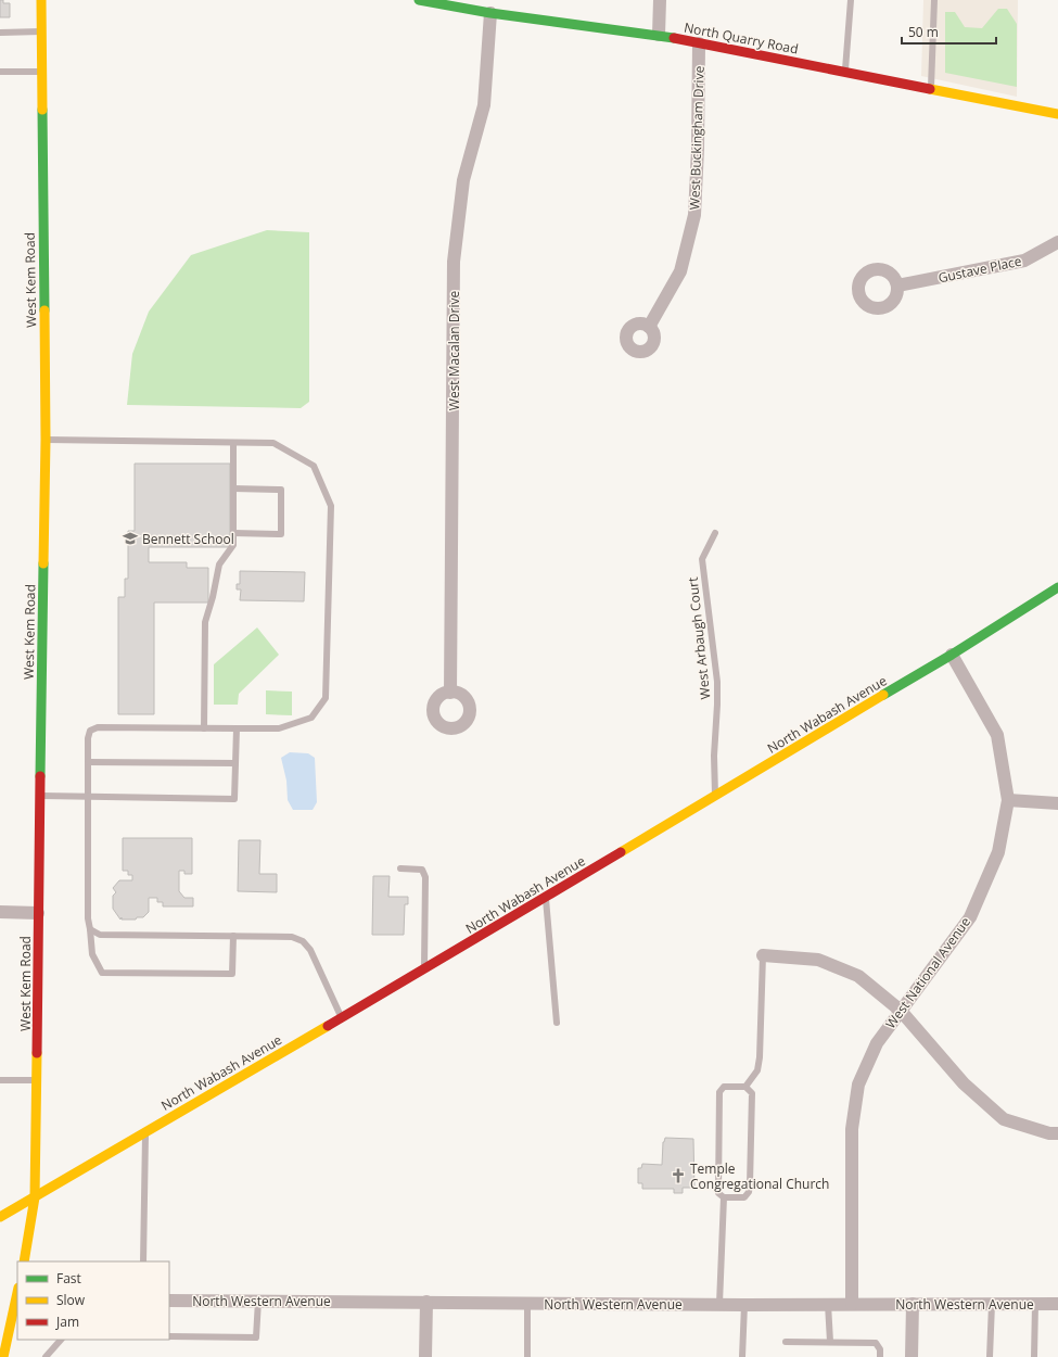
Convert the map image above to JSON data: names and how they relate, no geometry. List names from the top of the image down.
{
  "streets": {
    "street": [
      "North Quarry Road",
      "West Buckingham Drive",
      "Gustave Place",
      "West Kem Road",
      "West Macalan Drive",
      "North Wabash Avenue",
      "West National Avenue",
      "North Western Avenue"
    ],
    "lane": ["West Arbaugh Court"]
  },
  "crossings": [
    ["North Quarry Road", "West Buckingham Drive"],
    ["North Quarry Road", "West Macalan Drive"],
    ["West Kem Road", "North Wabash Avenue"],
    ["West Arbaugh Court", "North Wabash Avenue"],
    ["North Wabash Avenue", "West National Avenue"],
    ["West National Avenue", "North Western Avenue"]
  ],
  "places": {
    "school or university": ["Bennett School"],
    "church": ["Temple Congregational Church"]
  },
  "legend": ["Fast", "Slow", "Jam"],
  "scale_bar": "50 m"
}
